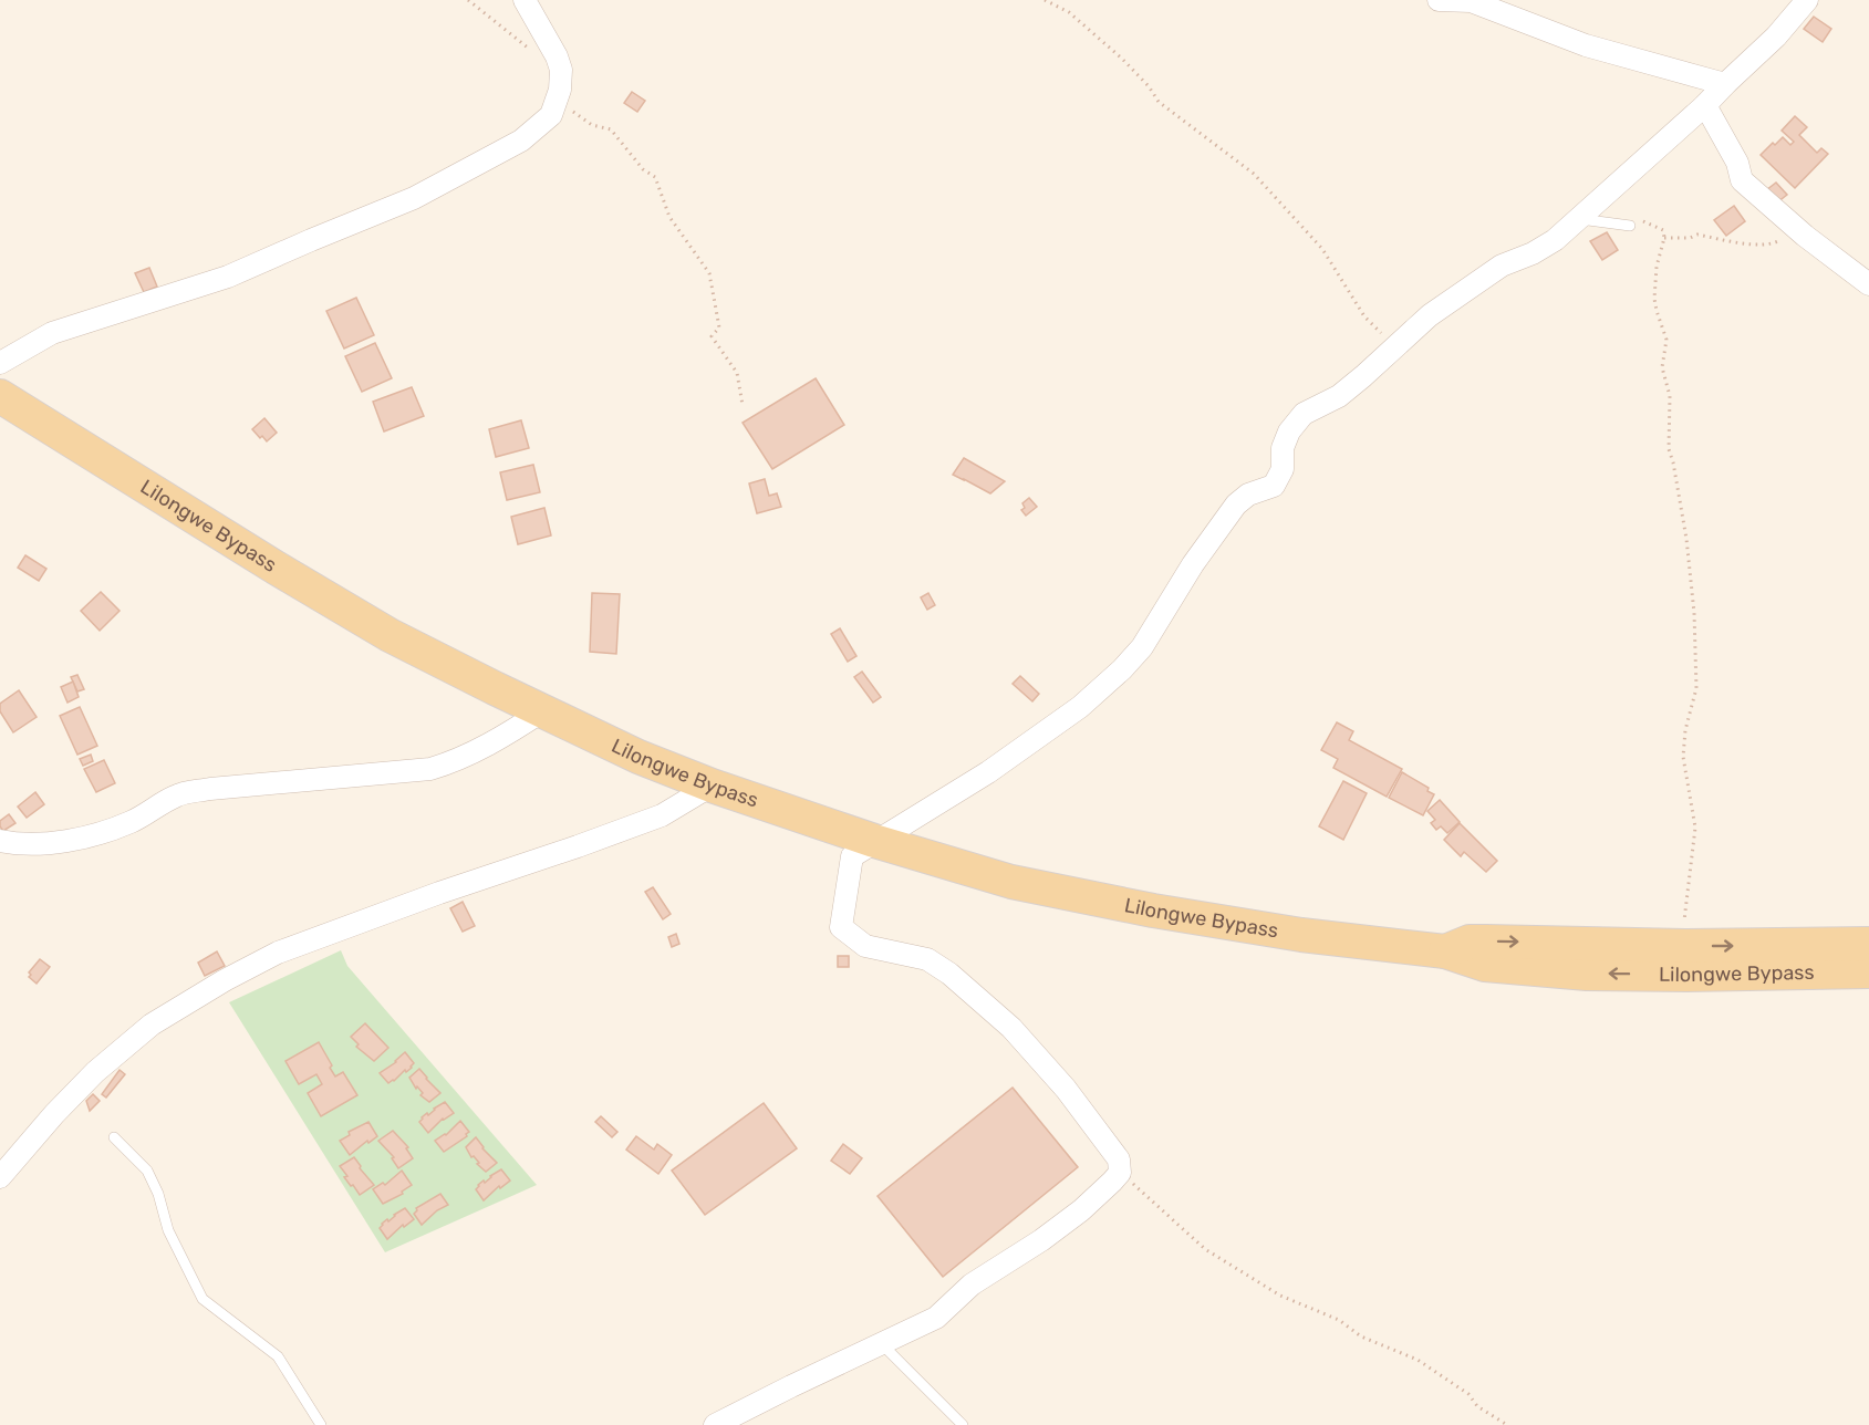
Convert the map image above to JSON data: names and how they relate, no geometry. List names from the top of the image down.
{
  "streets": {
    "main road": ["Lilongwe Bypass"]
  }
}
